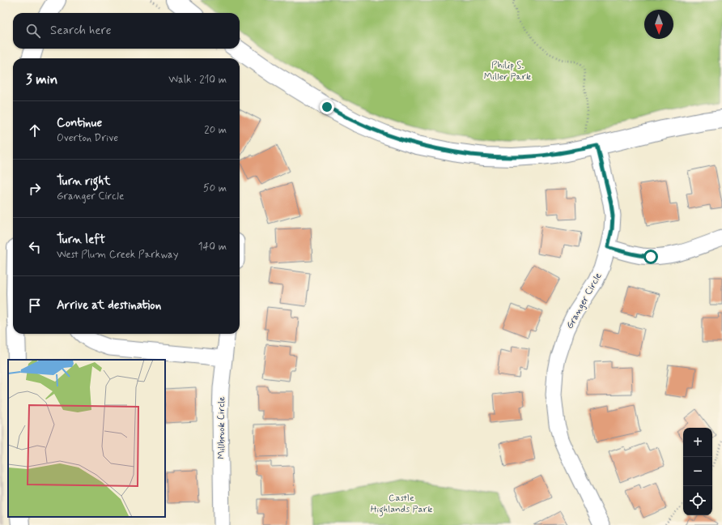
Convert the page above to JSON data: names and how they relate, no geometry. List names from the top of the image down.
{
  "streets": {
    "street": ["Granger Circle", "Millbrook Circle"]
  },
  "parks": ["Philip S. Miller Park", "Castle Highlands Park"],
  "north": "bottom",
  "page": {
    "search": "Search here",
    "heading": ["3 min", "Walk · 210 m"],
    "list": [
      ["Continue", "Overton Drive", "20 m"],
      ["Turn right", "Granger Circle", "50 m"],
      ["Turn left", "West Plum Creek Parkway", "140 m"],
      "Arrive at destination"
    ],
    "map_buttons": ["+", "−"]
  }
}
